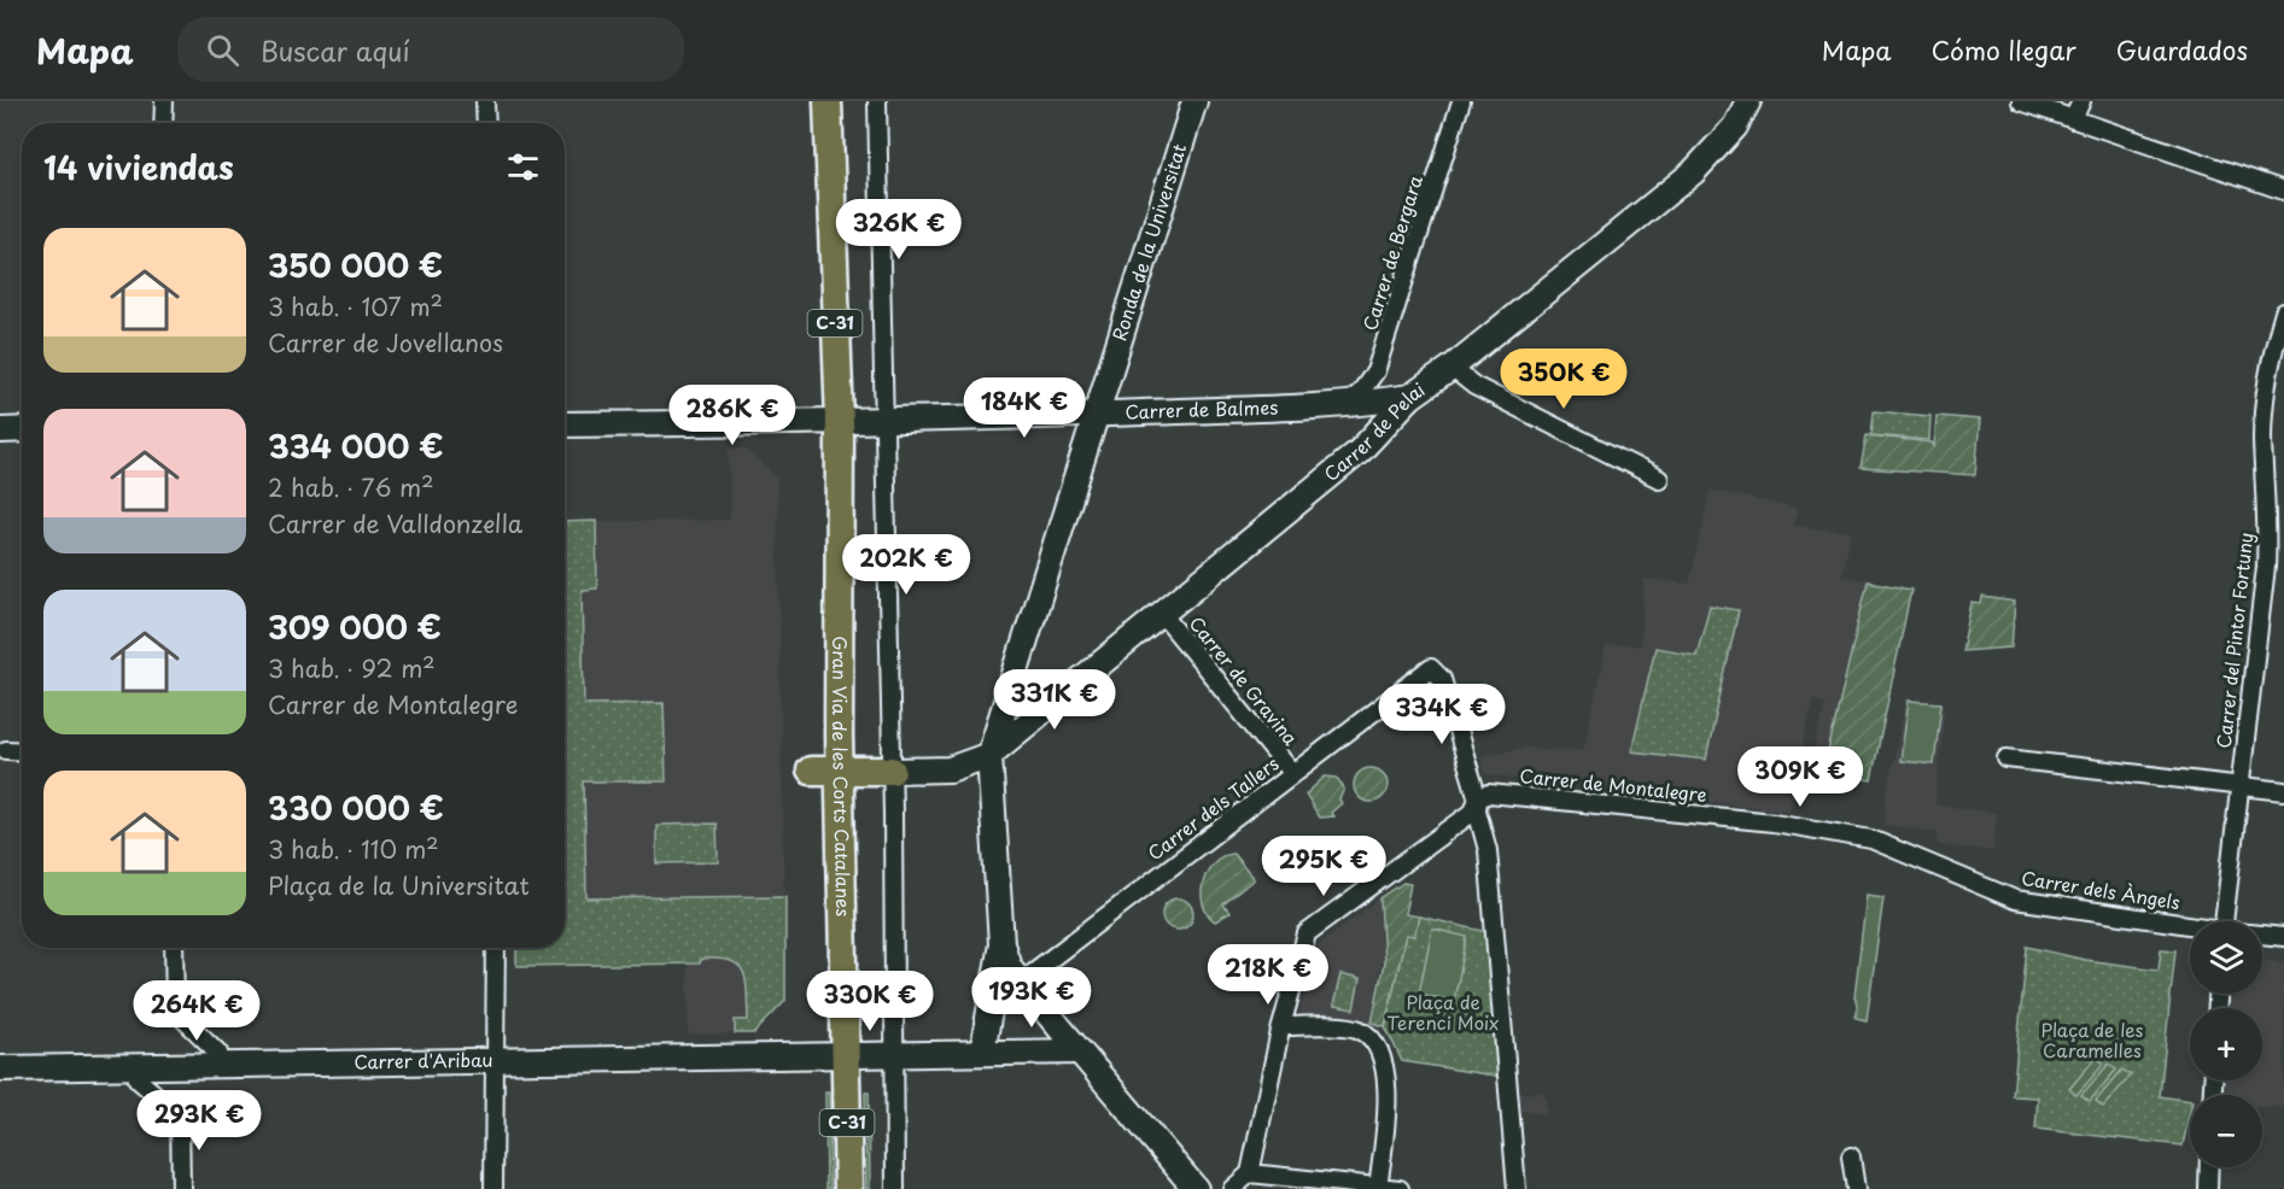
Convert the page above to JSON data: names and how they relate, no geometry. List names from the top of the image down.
{
  "streets": {
    "main road": [
      "Ronda de la Universitat",
      "C-31",
      "Carrer de Balmes",
      "Carrer de Pelai",
      "Gran Via de les Corts Catalanes",
      "Carrer d'Aribau"
    ],
    "street": [
      "Carrer de Bergara",
      "Carrer del Pintor Fortuny",
      "Carrer de Gravina",
      "Carrer de Montalegre",
      "Carrer dels Tallers",
      "Carrer dels Àngels"
    ]
  },
  "crossings": [
    ["Ronda de la Universitat", "Carrer de Balmes"],
    ["Ronda de la Universitat", "Carrer de Pelai"],
    ["Carrer de Bergara", "Carrer de Balmes"],
    ["Carrer de Balmes", "Carrer de Pelai"],
    ["Carrer de Balmes", "Gran Via de les Corts Catalanes"],
    ["Carrer de Pelai", "Carrer de Gravina"],
    ["Carrer de Gravina", "Carrer dels Tallers"],
    ["Gran Via de les Corts Catalanes", "Carrer d'Aribau"],
    ["Carrer de Montalegre", "Carrer dels Tallers"],
    ["Carrer de Montalegre", "Carrer dels Àngels"]
  ],
  "parks": ["Plaça de Terenci Moix", "Plaça de les Caramelles"],
  "page": {
    "header": "Mapa",
    "search": "Buscar aquí",
    "nav": ["Mapa", "Cómo llegar", "Guardados"],
    "heading": "14 viviendas",
    "price": [
      "326K €",
      "350K €",
      "184K €",
      "286K €",
      "202K €",
      "331K €",
      "334K €",
      "309K €",
      "295K €",
      "218K €",
      "193K €",
      "330K €",
      "264K €",
      "293K €"
    ],
    "list": [
      {
        "name": "350 000 €",
        "note": "3 hab. · 107 m² · Carrer de Jovellanos"
      },
      {
        "name": "334 000 €",
        "note": "2 hab. · 76 m² · Carrer de Valldonzella"
      },
      {
        "name": "309 000 €",
        "note": "3 hab. · 92 m² · Carrer de Montalegre"
      },
      {
        "name": "330 000 €",
        "note": "3 hab. · 110 m² · Plaça de la Universitat"
      }
    ],
    "map_buttons": ["+", "−"]
  }
}
